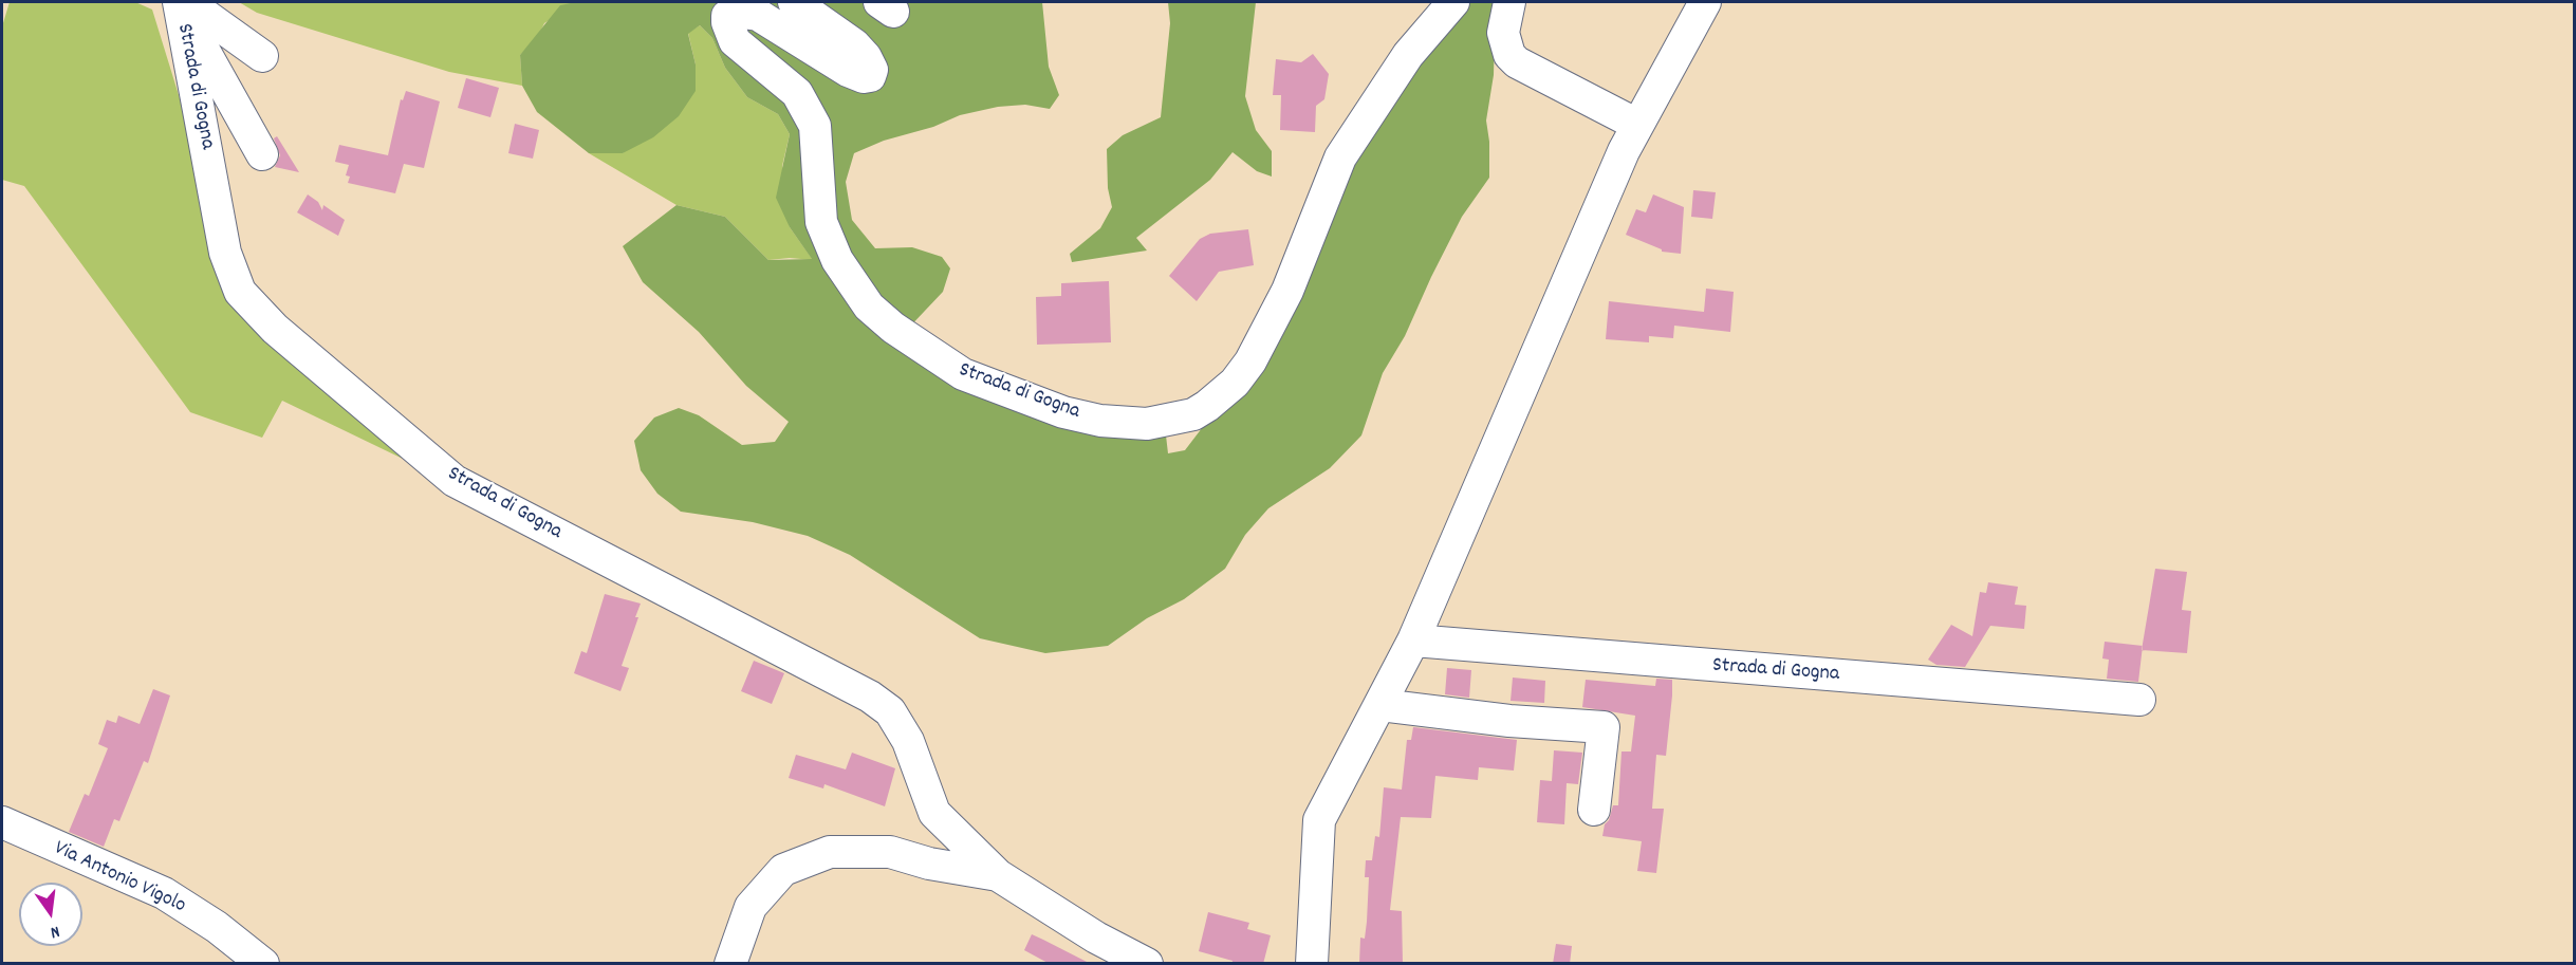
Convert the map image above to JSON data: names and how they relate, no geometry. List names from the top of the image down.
{
  "streets": {
    "street": ["Strada di Gogna", "Via Antonio Vigolo"]
  },
  "north": "bottom"
}
